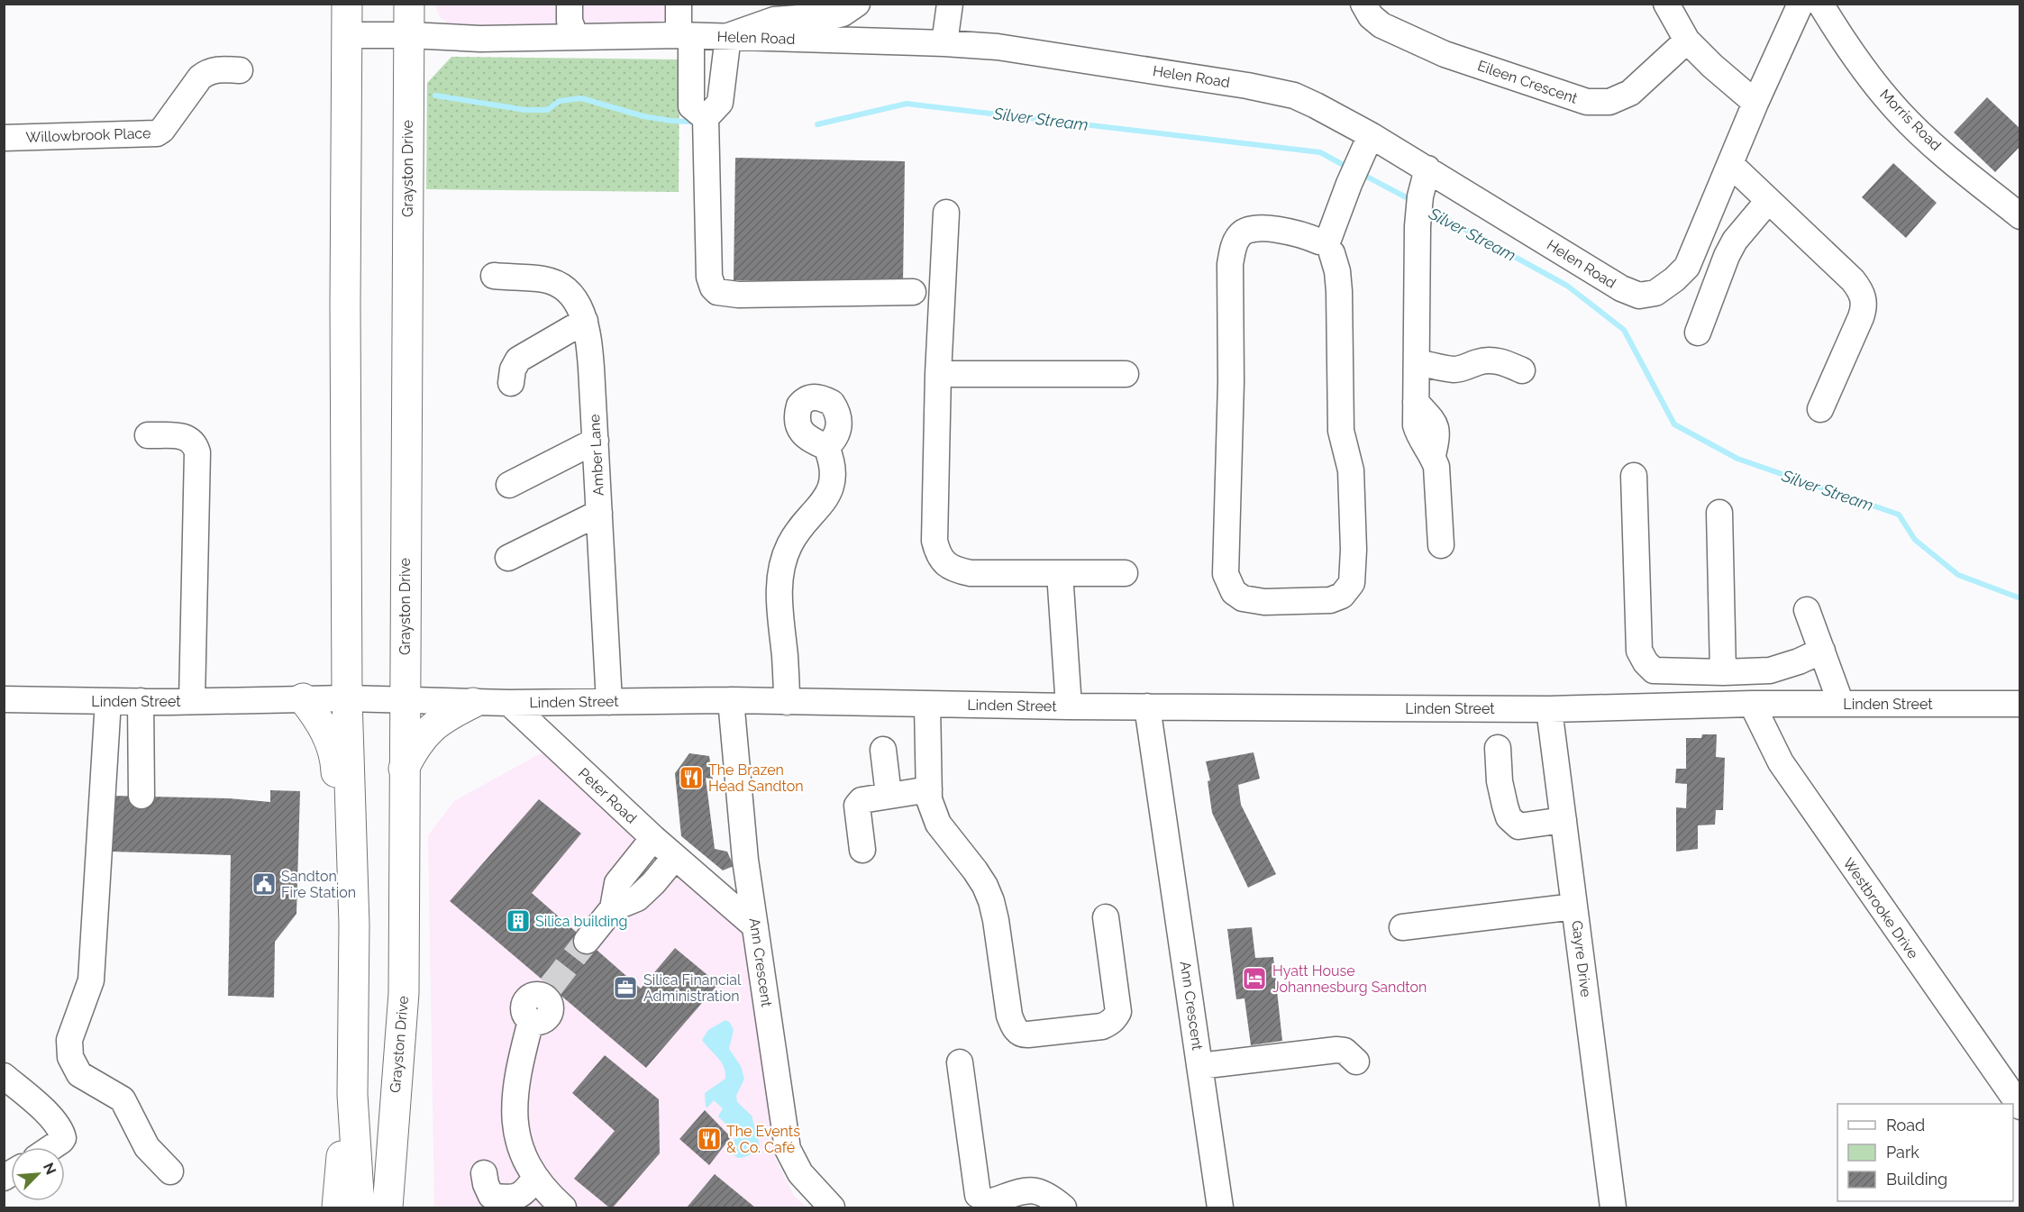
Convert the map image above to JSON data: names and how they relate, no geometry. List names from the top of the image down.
{
  "streets": {
    "main road": ["Grayston Drive"],
    "street": [
      "Helen Road",
      "Eileen Crescent",
      "Morris Road",
      "Willowbrook Place",
      "Amber Lane",
      "Linden Street",
      "Peter Road",
      "Westbrooke Drive",
      "Gayre Drive",
      "Ann Crescent"
    ]
  },
  "crossings": [
    ["Helen Road", "Grayston Drive"],
    ["Grayston Drive", "Linden Street"],
    ["Amber Lane", "Linden Street"],
    ["Linden Street", "Peter Road"],
    ["Linden Street", "Westbrooke Drive"],
    ["Linden Street", "Gayre Drive"],
    ["Linden Street", "Ann Crescent"],
    ["Peter Road", "Ann Crescent"]
  ],
  "water": ["Silver Stream"],
  "places": {
    "restaurant": ["The Brazen Head Sandton", "The Events & Co. Café"],
    "public building": ["Sandton Fire Station"],
    "building": ["Silica building"],
    "hotel": ["Hyatt House Johannesburg Sandton"],
    "office": ["Silica Financial Administration"]
  },
  "legend": ["Road", "Park", "Building"],
  "north": "top right"
}
